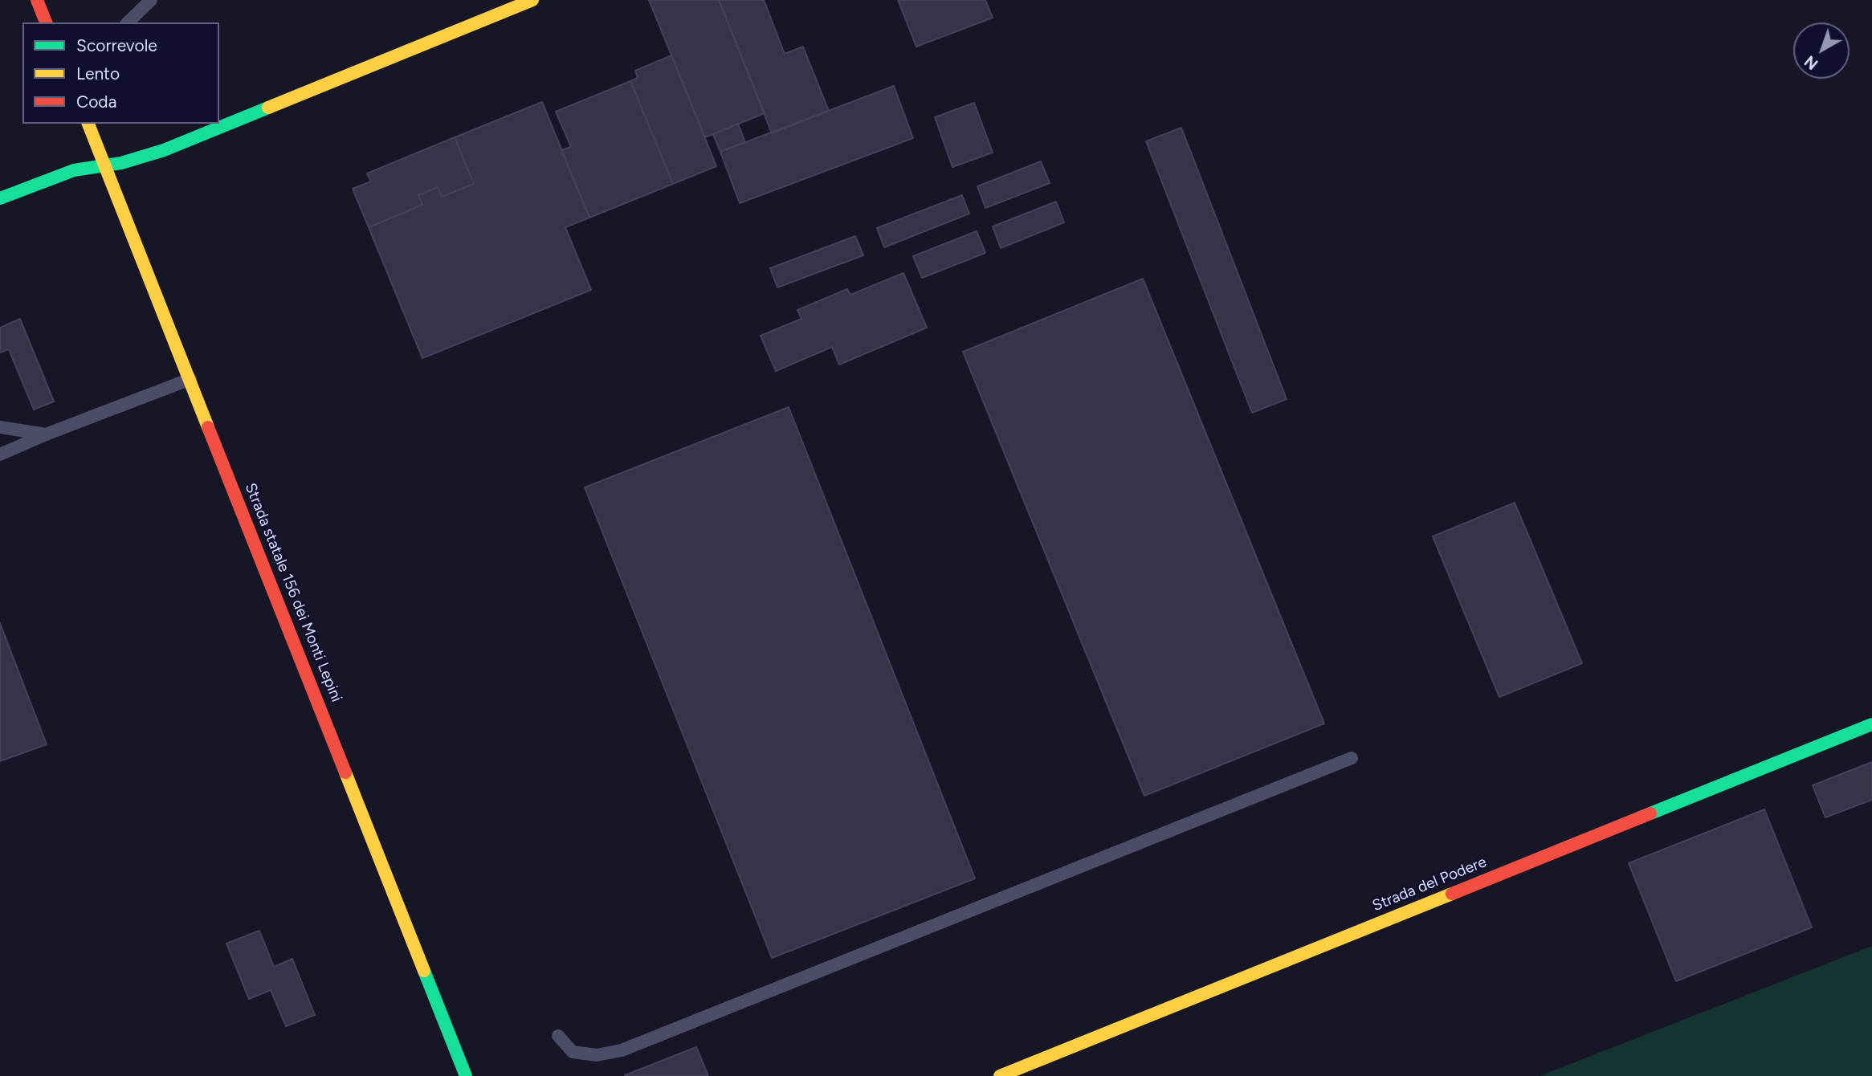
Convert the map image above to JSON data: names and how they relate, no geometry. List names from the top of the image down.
{
  "streets": {
    "street": ["Strada statale 156 dei Monti Lepini", "Strada del Podere"]
  },
  "legend": ["Scorrevole", "Lento", "Coda"],
  "north": "bottom left"
}
